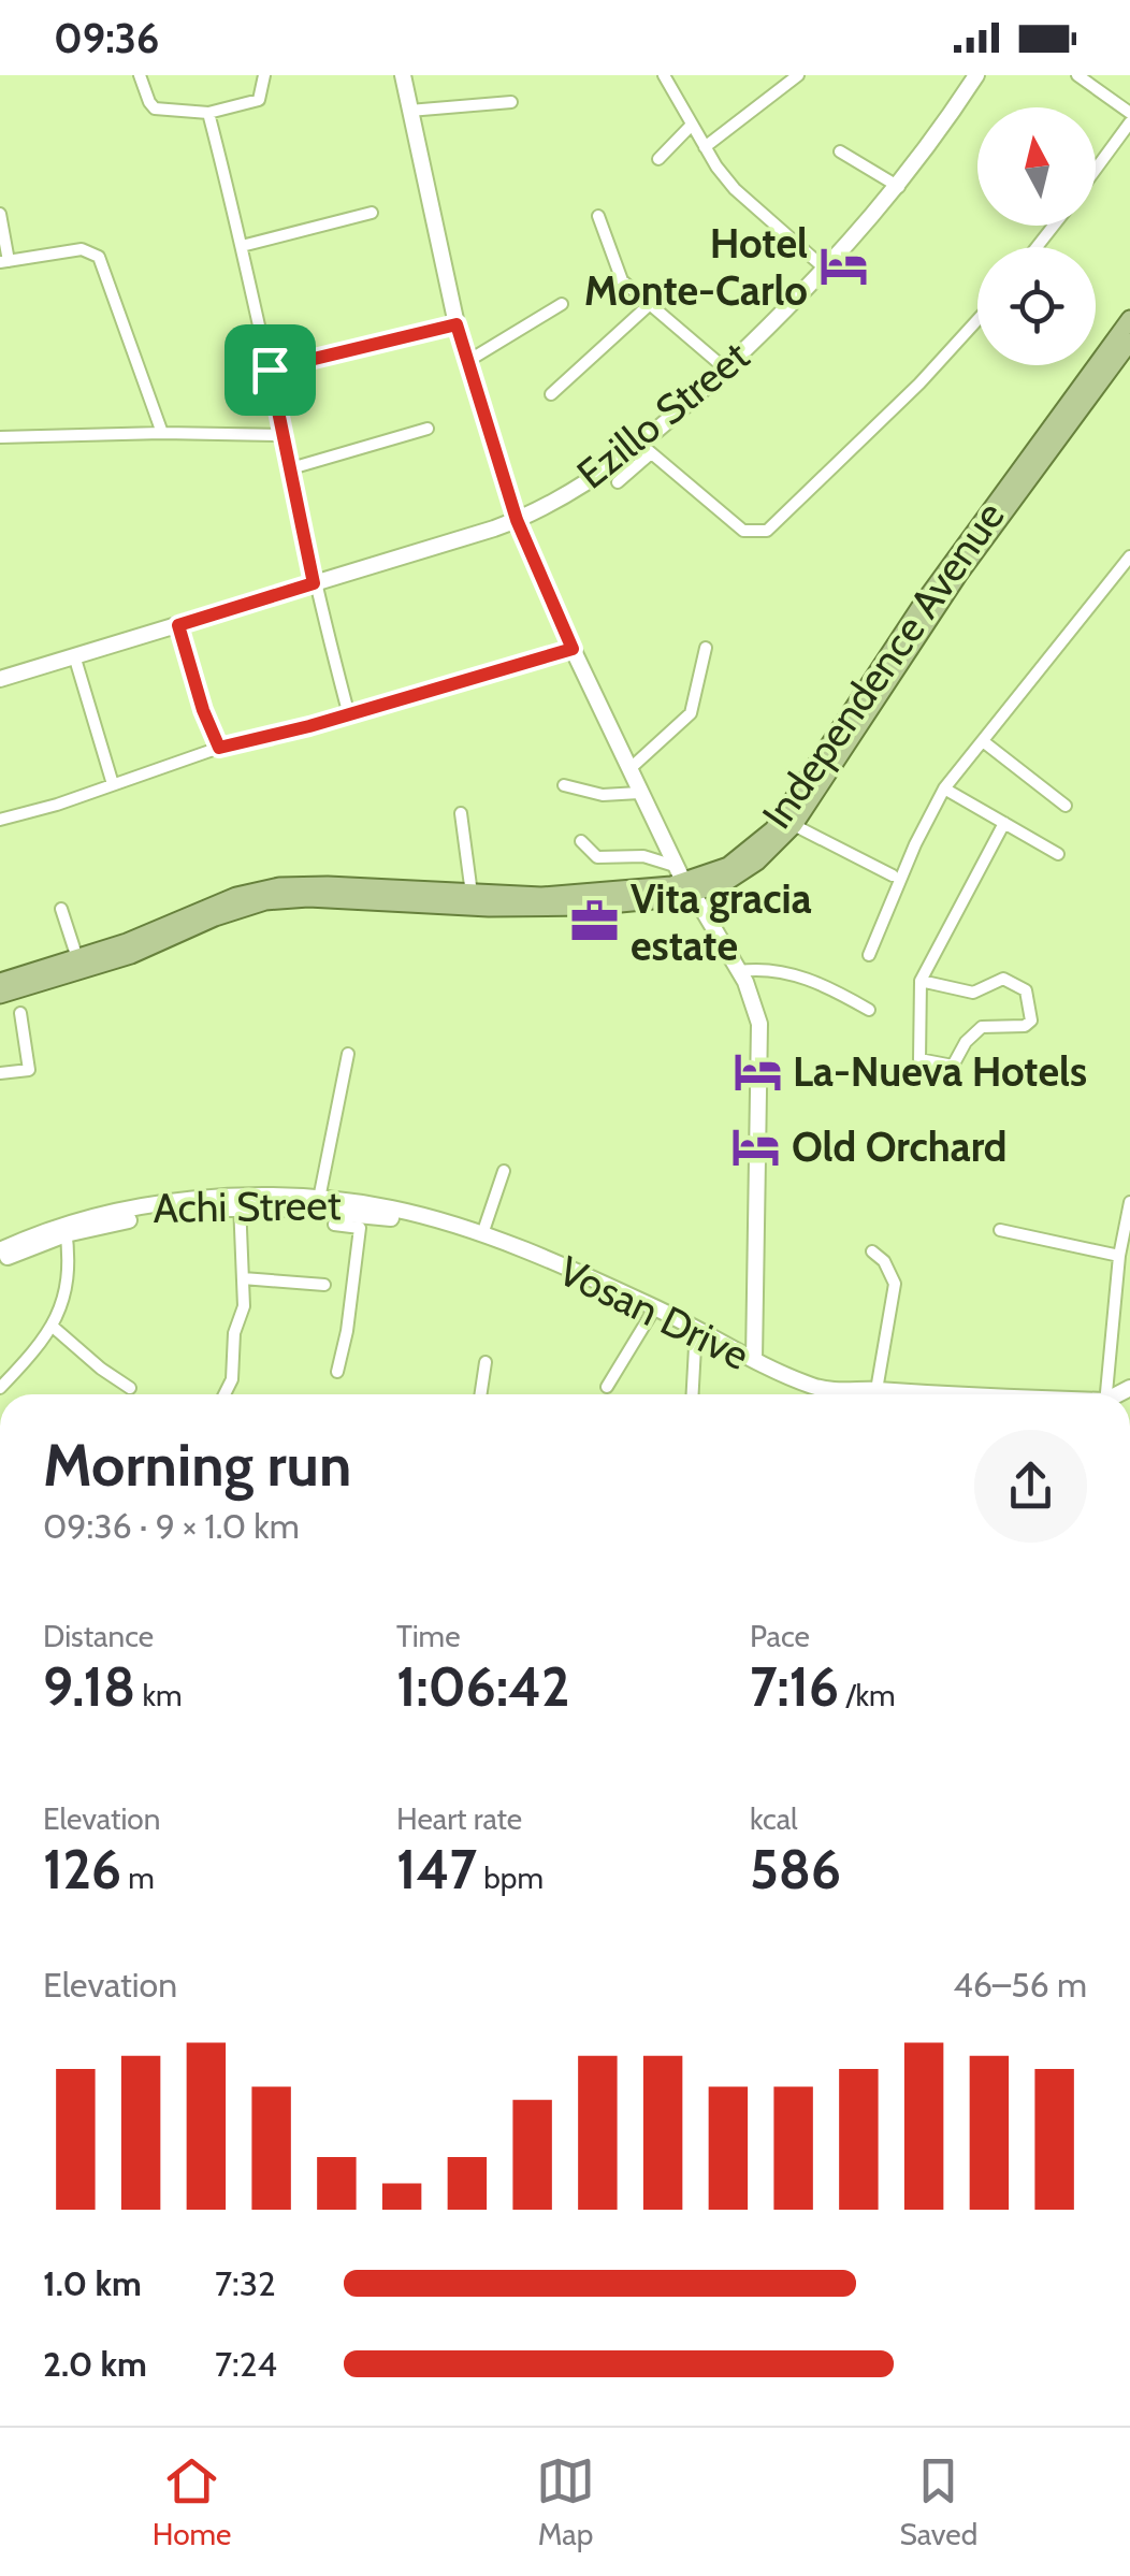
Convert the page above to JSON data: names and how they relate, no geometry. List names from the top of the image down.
{
  "streets": {
    "main road": ["Independence Avenue"],
    "street": ["Ezillo Street", "Achi Street", "Vosan Drive"]
  },
  "crossings": [
    ["Achi Street", "Vosan Drive"]
  ],
  "places": {
    "hotel": ["Hotel Monte-Carlo", "La-Nueva Hotels", "Old Orchard"],
    "office": ["Vita gracia estate"]
  },
  "north": "top",
  "page": {
    "status": "09:36",
    "heading": ["Morning run", "09:36 · 9 × 1.0 km"],
    "stats": [
      ["Distance", "9.18 km"],
      ["Time", "1:06:42"],
      ["Pace", "7:16 /km"],
      ["Elevation", "126 m"],
      ["Heart rate", "147 bpm"],
      ["kcal", "586"]
    ],
    "chart": ["Elevation", "46–56 m"],
    "list": [
      {
        "name": "1.0 km",
        "note": "7:32"
      },
      {
        "name": "2.0 km",
        "note": "7:24"
      }
    ],
    "tabs": ["Home", "Map", "Saved"]
  }
}
